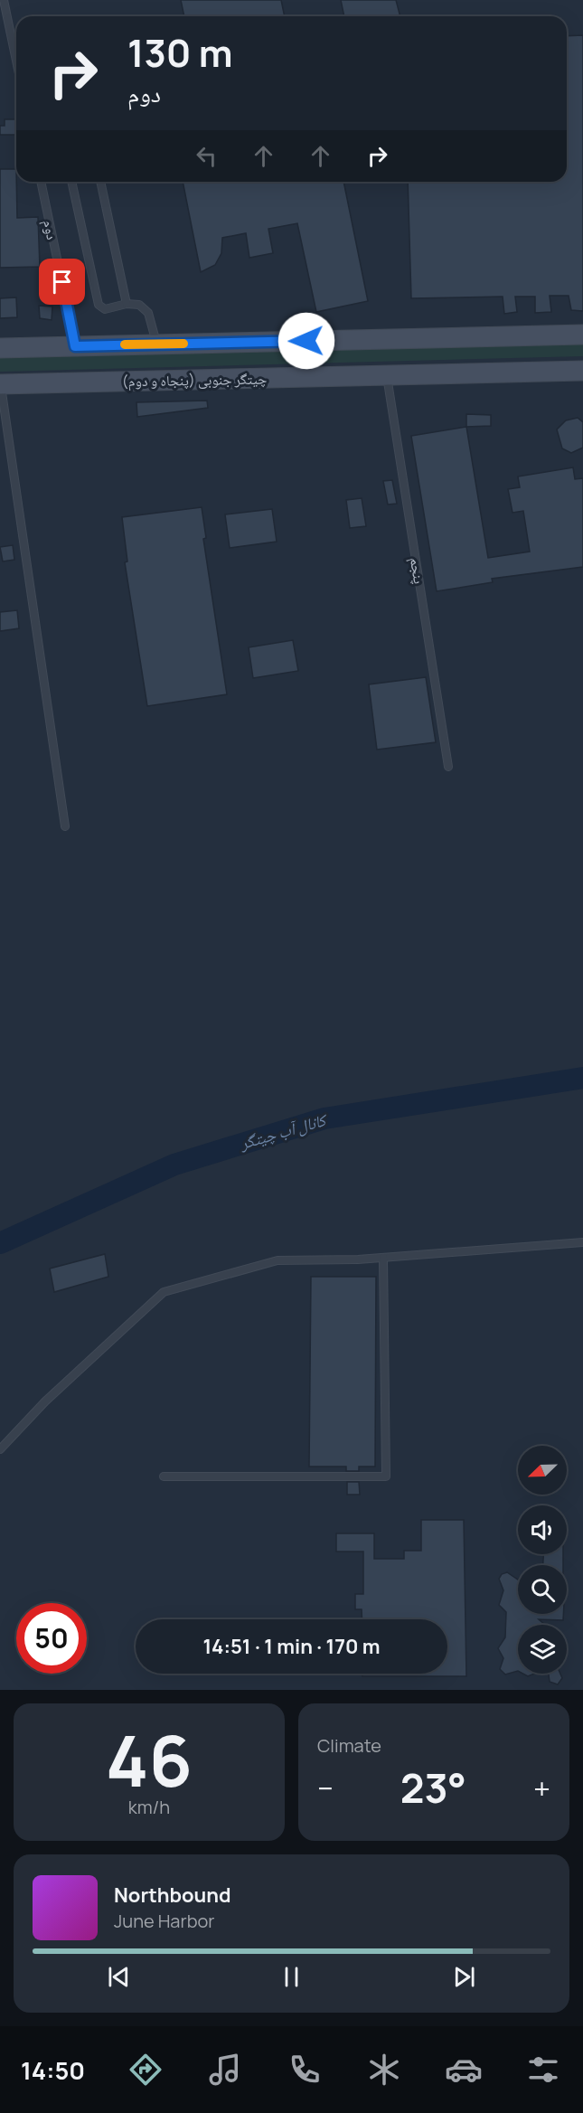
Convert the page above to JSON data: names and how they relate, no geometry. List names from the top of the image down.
{
  "streets": {
    "main road": ["چیتگر جنوبی (پنجاه و دوم)"],
    "lane": ["دوم", "پنجم"]
  },
  "crossings": [
    ["چیتگر جنوبی (پنجاه و دوم)", "پنجم"]
  ],
  "water": ["کانال آب چیتگر"],
  "north": "bottom left",
  "page": {
    "turn": ["130 m", "دوم"],
    "limit": "50",
    "trip": "14:51 · 1 min · 170 m",
    "tile": [
      ["46", "km/h"],
      "Climate"
    ],
    "heat": ["−", "23°", "+"],
    "song": ["Northbound", "June Harbor"],
    "tabs": "14:50"
  }
}
